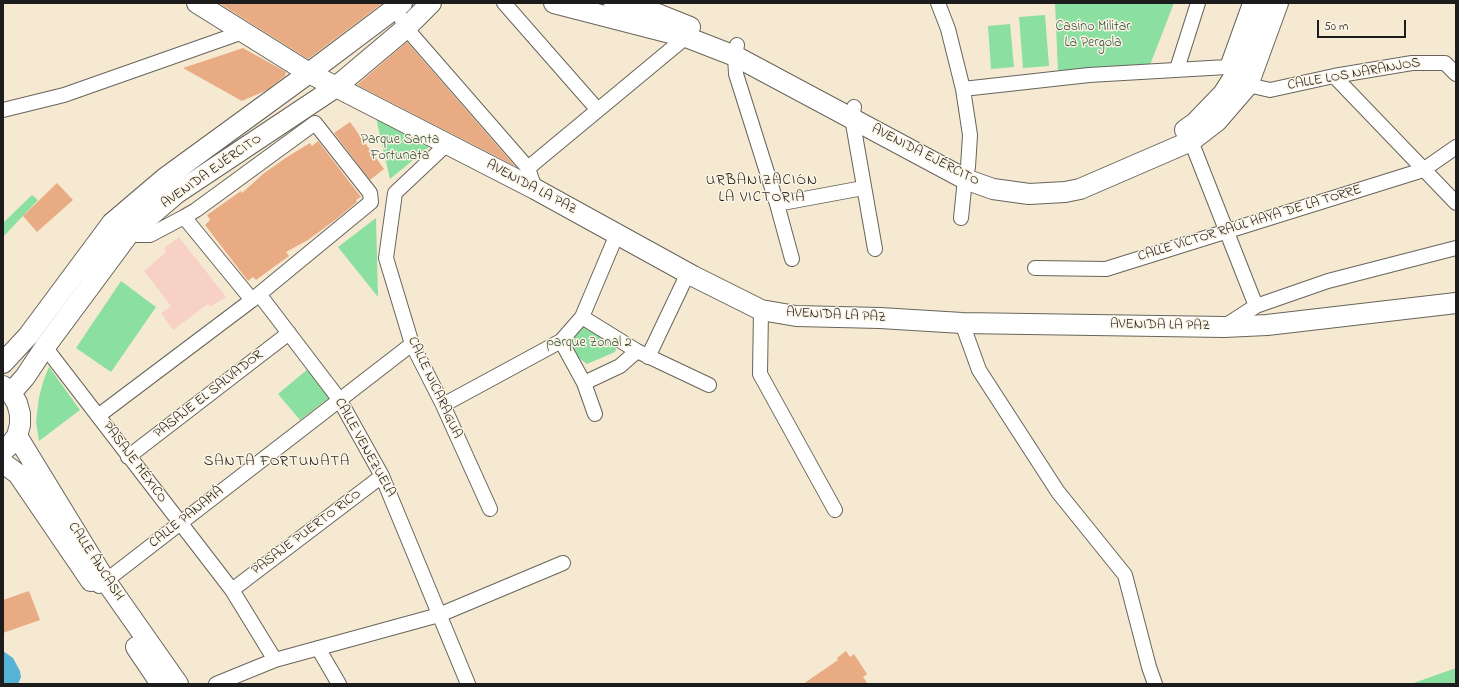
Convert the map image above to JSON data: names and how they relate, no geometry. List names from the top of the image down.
{
  "streets": {
    "main road": ["AVENIDA EJÉRCITO", "AVENIDA LA PAZ", "CALLE ÁNCASH"],
    "street": [
      "CALLE LOS NARANJOS",
      "CALLE VÍCTOR RAÚL HAYA DE LA TORRE",
      "CALLE NICARAGUA",
      "PASAJE EL SALVADOR",
      "CALLE VENEZUELA",
      "PASAJE MÉXICO",
      "CALLE PANAMÁ",
      "PASAJE PUERTO RICO"
    ]
  },
  "crossings": [
    ["CALLE LOS NARANJOS", "AVENIDA EJÉRCITO"],
    ["AVENIDA EJÉRCITO", "AVENIDA LA PAZ"],
    ["AVENIDA EJÉRCITO", "PASAJE MÉXICO"],
    ["AVENIDA LA PAZ", "CALLE NICARAGUA"],
    ["CALLE NICARAGUA", "CALLE PANAMÁ"],
    ["PASAJE EL SALVADOR", "CALLE VENEZUELA"],
    ["PASAJE EL SALVADOR", "PASAJE MÉXICO"],
    ["CALLE VENEZUELA", "CALLE PANAMÁ"],
    ["CALLE VENEZUELA", "PASAJE PUERTO RICO"],
    ["PASAJE MÉXICO", "CALLE PANAMÁ"],
    ["PASAJE MÉXICO", "PASAJE PUERTO RICO"],
    ["CALLE PANAMÁ", "CALLE ÁNCASH"]
  ],
  "districts": ["URBANIZACIÓN LA VICTORIA", "SANTA FORTUNATA"],
  "parks": ["Casino Militar La Pergola", "Parque Santa Fortunata", "parque Zonal 2"],
  "scale_bar": "50 m"
}
